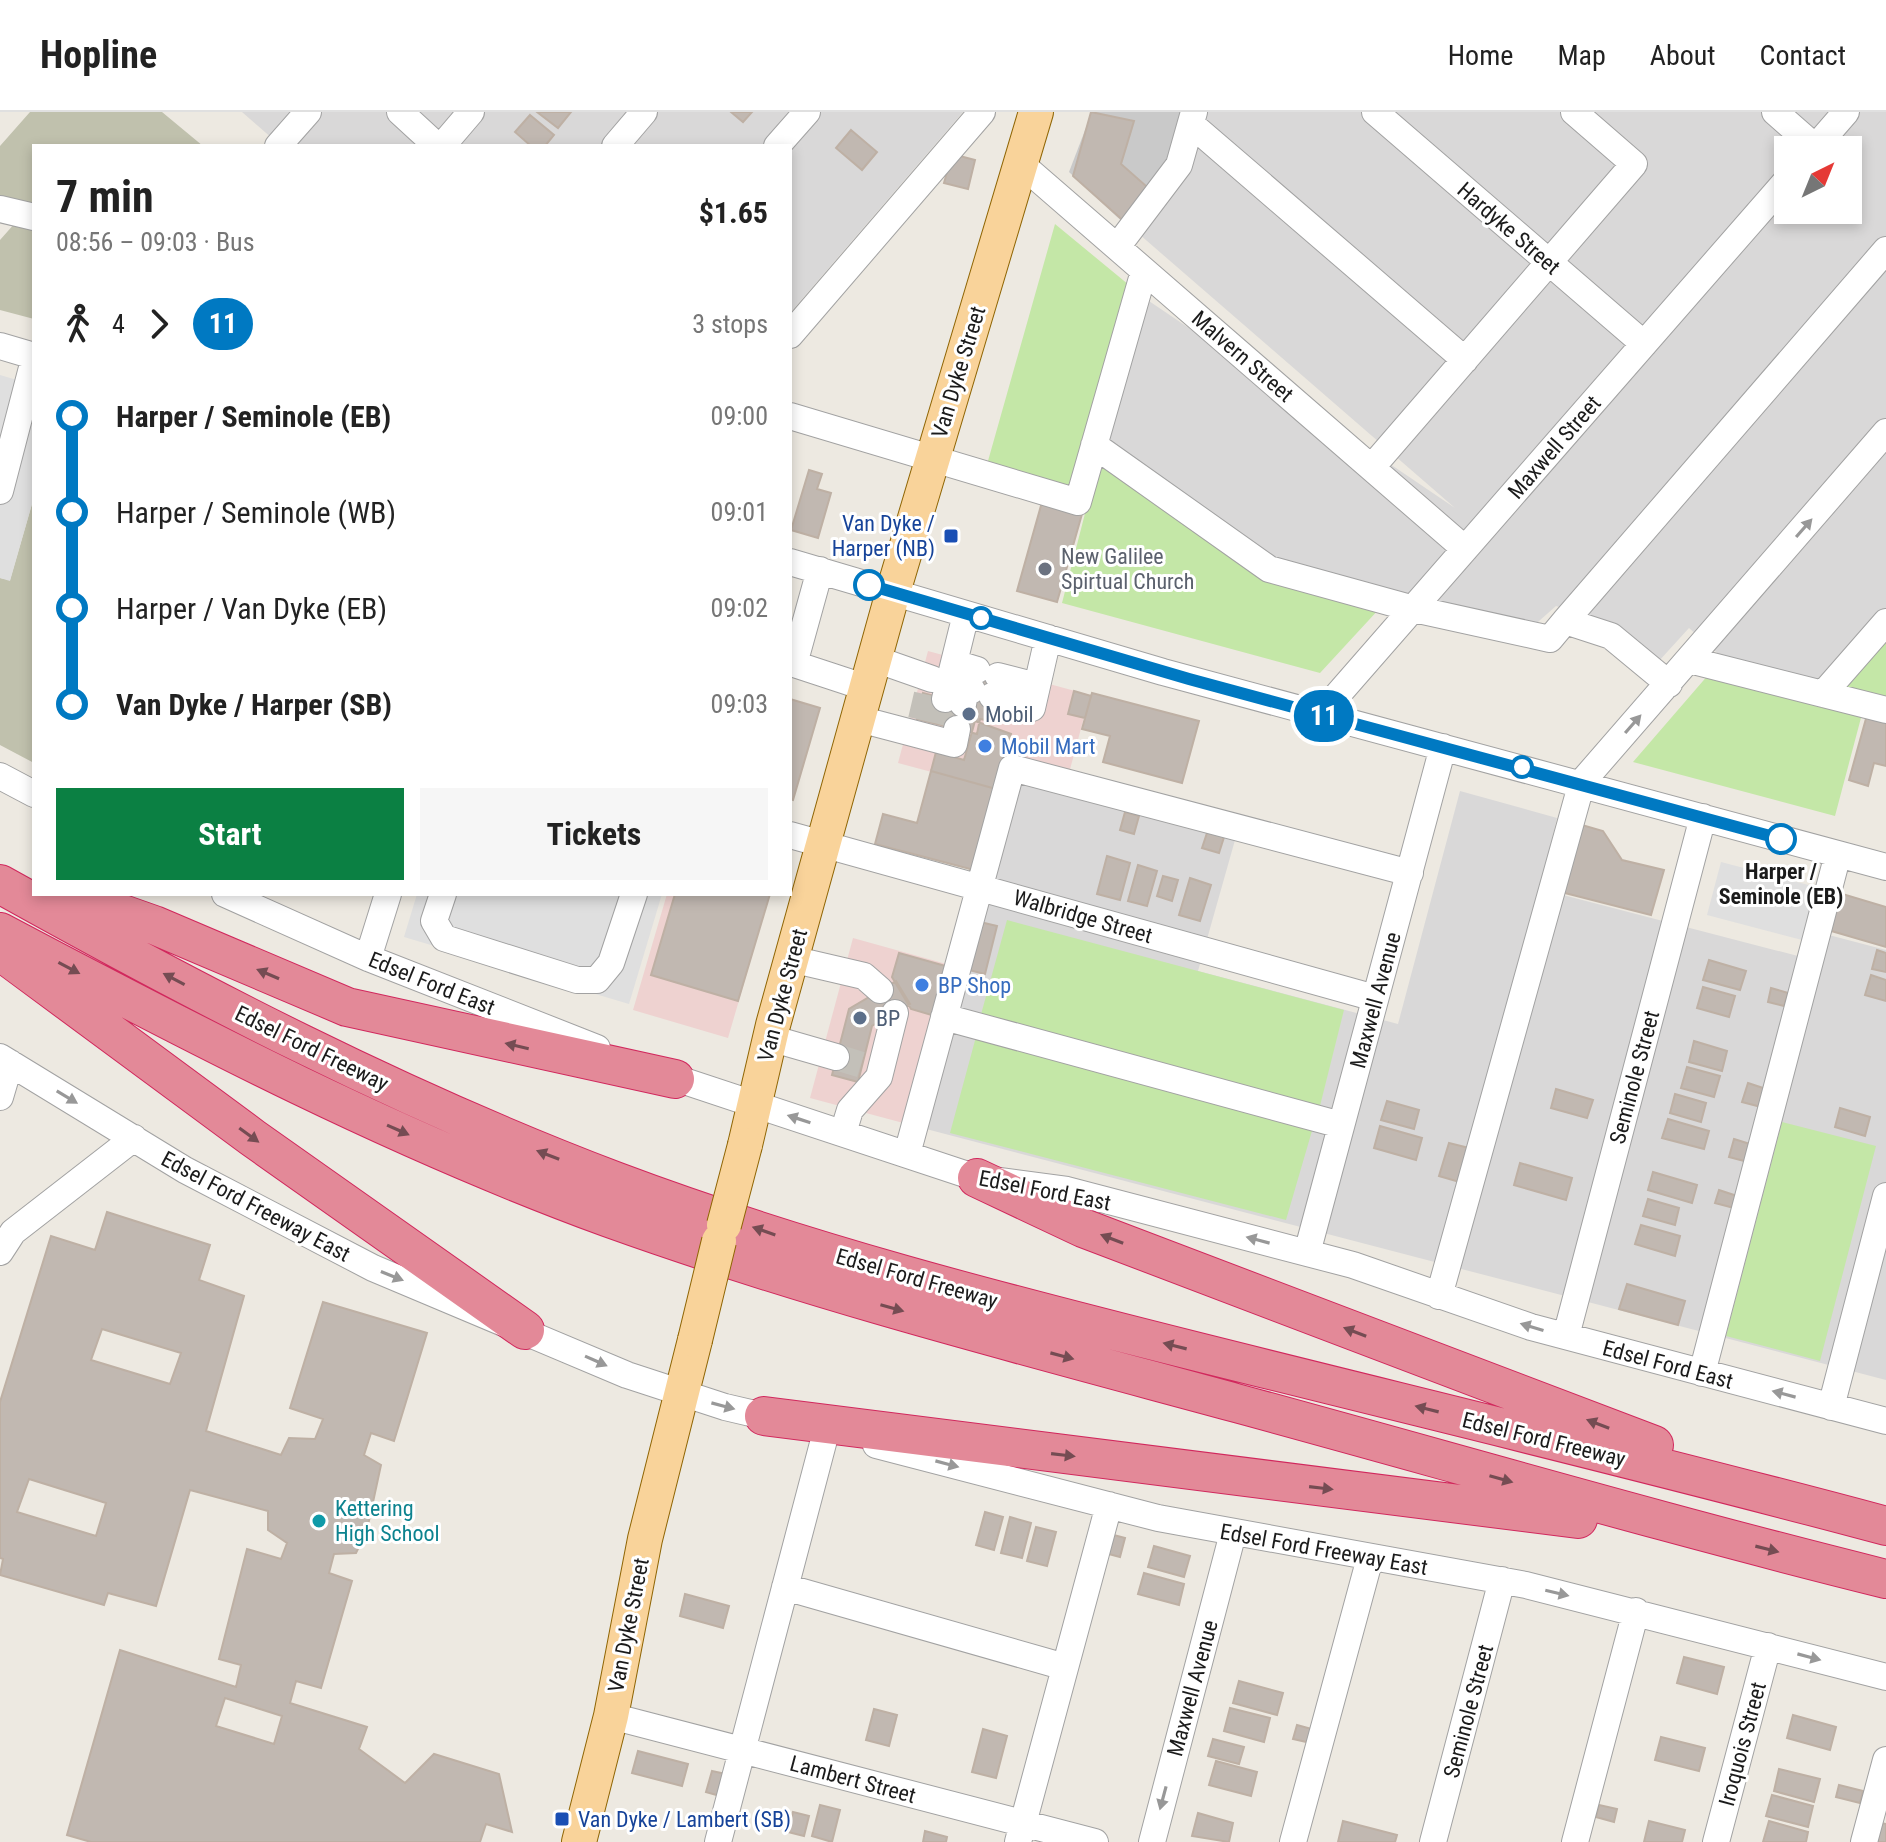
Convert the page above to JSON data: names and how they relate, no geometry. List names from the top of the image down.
{
  "streets": {
    "highway": ["Edsel Ford Freeway"],
    "main road": ["Van Dyke Street"],
    "street": [
      "Hardyke Street",
      "Malvern Street",
      "Maxwell Street",
      "Walbridge Street",
      "Edsel Ford East",
      "Maxwell Avenue",
      "Seminole Street",
      "Edsel Ford Freeway East",
      "Iroquois Street",
      "Lambert Street"
    ]
  },
  "crossings": [
    ["Hardyke Street", "Maxwell Street"],
    ["Malvern Street", "Van Dyke Street"],
    ["Malvern Street", "Maxwell Street"],
    ["Van Dyke Street", "Walbridge Street"],
    ["Van Dyke Street", "Edsel Ford East"],
    ["Van Dyke Street", "Edsel Ford Freeway East"],
    ["Van Dyke Street", "Lambert Street"],
    ["Walbridge Street", "Maxwell Avenue"],
    ["Edsel Ford East", "Maxwell Avenue"],
    ["Edsel Ford East", "Seminole Street"],
    ["Maxwell Avenue", "Edsel Ford Freeway East"],
    ["Seminole Street", "Edsel Ford Freeway East"],
    ["Edsel Ford Freeway East", "Iroquois Street"]
  ],
  "one_way": ["Edsel Ford Freeway East"],
  "places": {
    "transit": ["Van Dyke / Harper (NB)", "Van Dyke / Lambert (SB)"],
    "other": [
      "New Galilee Spirtual Church",
      "Mobil",
      "Mobil Mart",
      "Harper / Seminole (EB)",
      "BP Shop",
      "BP",
      "Kettering High School"
    ]
  },
  "lines": ["bus line 11"],
  "north": "top right",
  "page": {
    "header": "Hopline",
    "nav": [
      "Home",
      "Map",
      "About",
      "Contact"
    ],
    "on_map": "11",
    "heading": ["7 min", "08:56 – 09:03 · Bus", "$1.65"],
    "legs": ["4", "11", "3 stops"],
    "list": [
      {
        "name": "Harper / Seminole (EB)",
        "value": "09:00"
      },
      {
        "name": "Harper / Seminole (WB)",
        "value": "09:01"
      },
      {
        "name": "Harper / Van Dyke (EB)",
        "value": "09:02"
      },
      {
        "name": "Van Dyke / Harper (SB)",
        "value": "09:03"
      }
    ],
    "buttons": ["Start", "Tickets"]
  }
}
